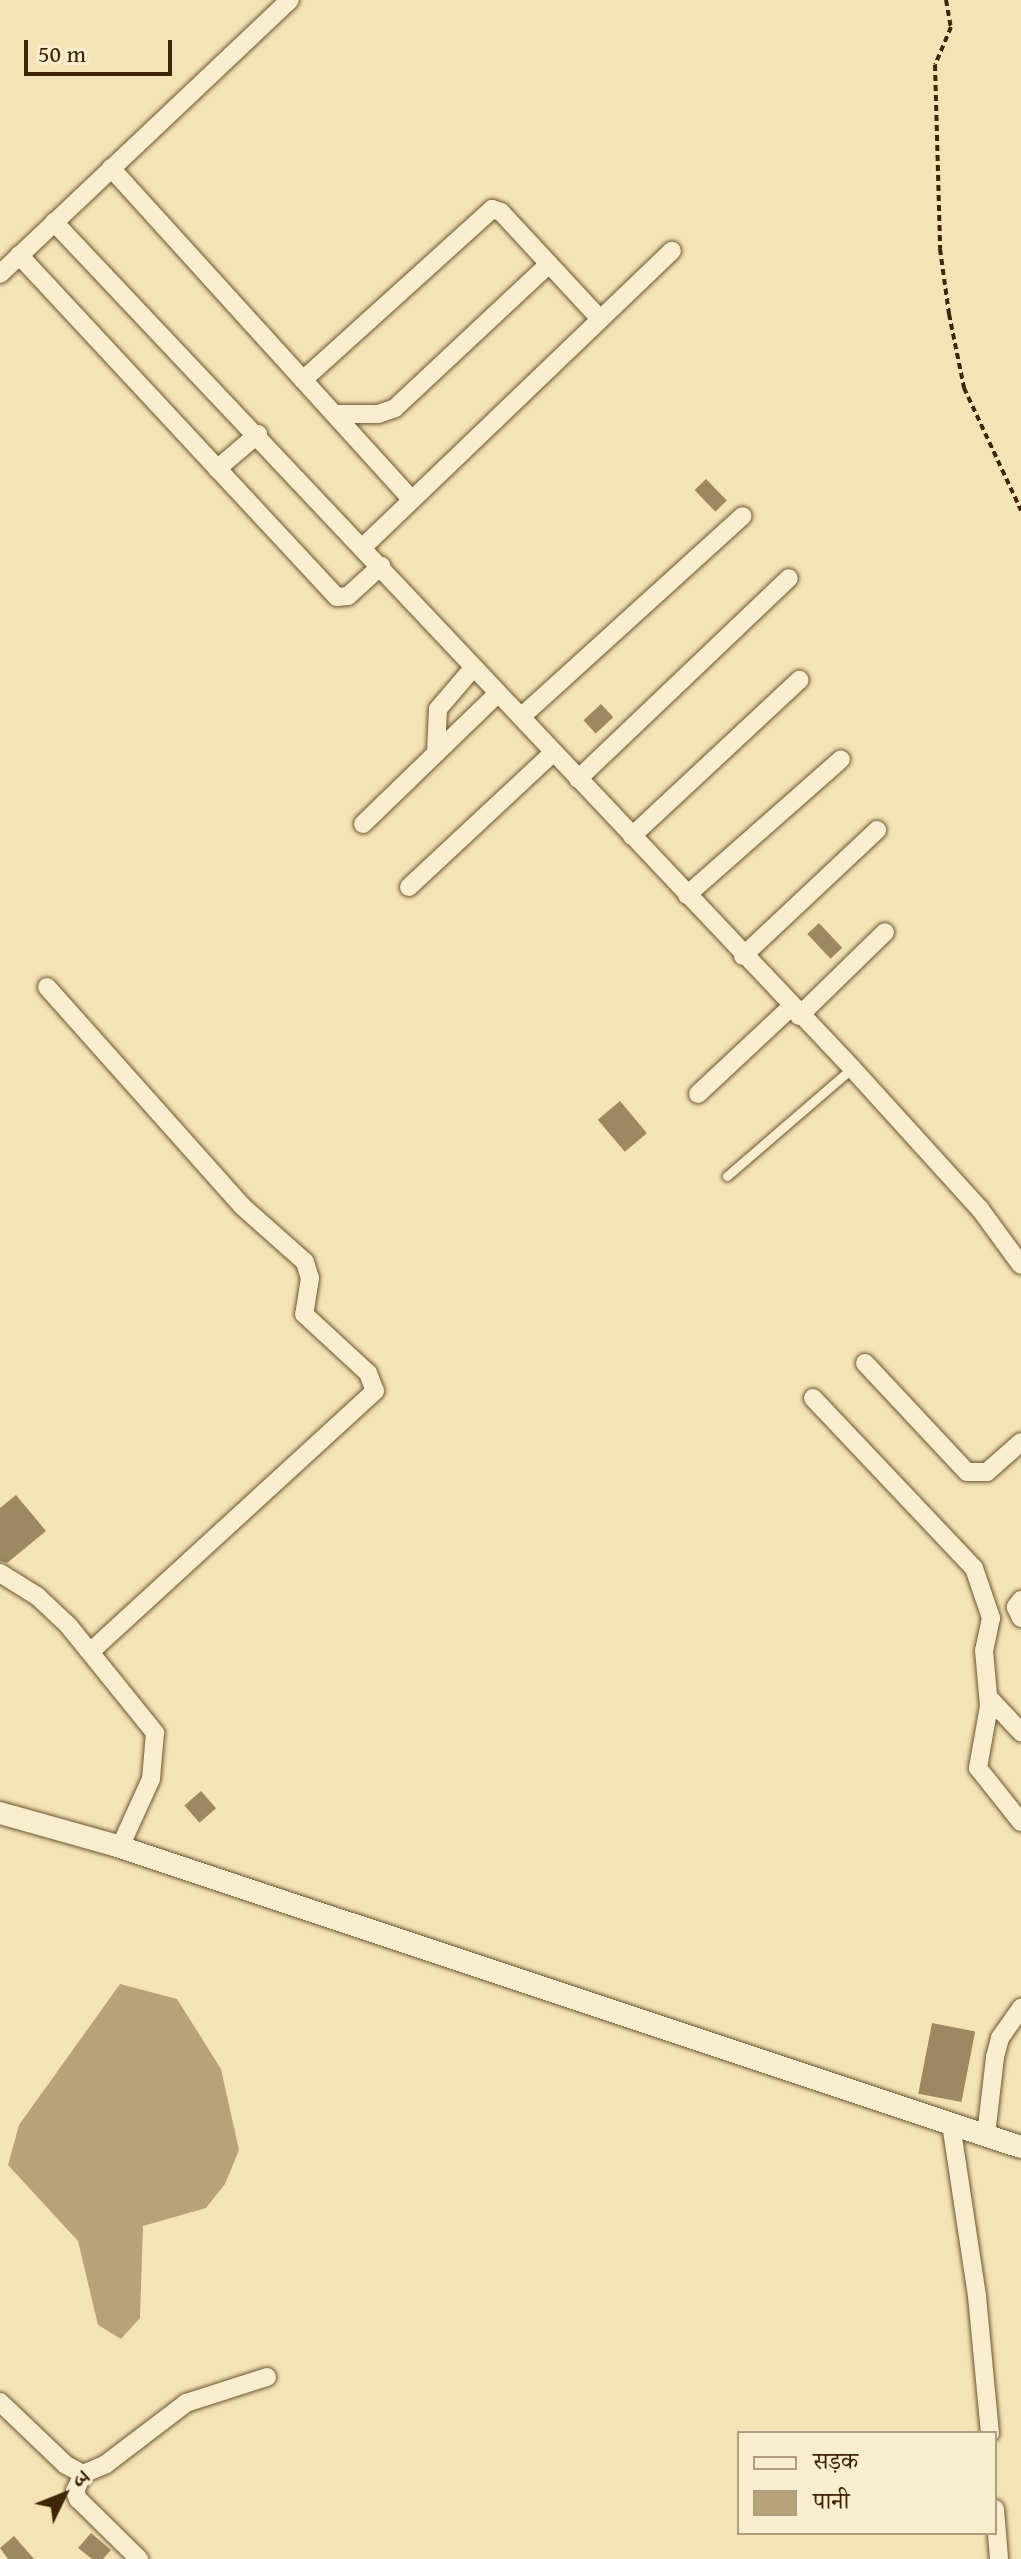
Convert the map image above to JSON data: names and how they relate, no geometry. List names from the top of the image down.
{
  "legend": ["सड़क", "पानी"],
  "scale_bar": "50 m",
  "north": "top right"
}
